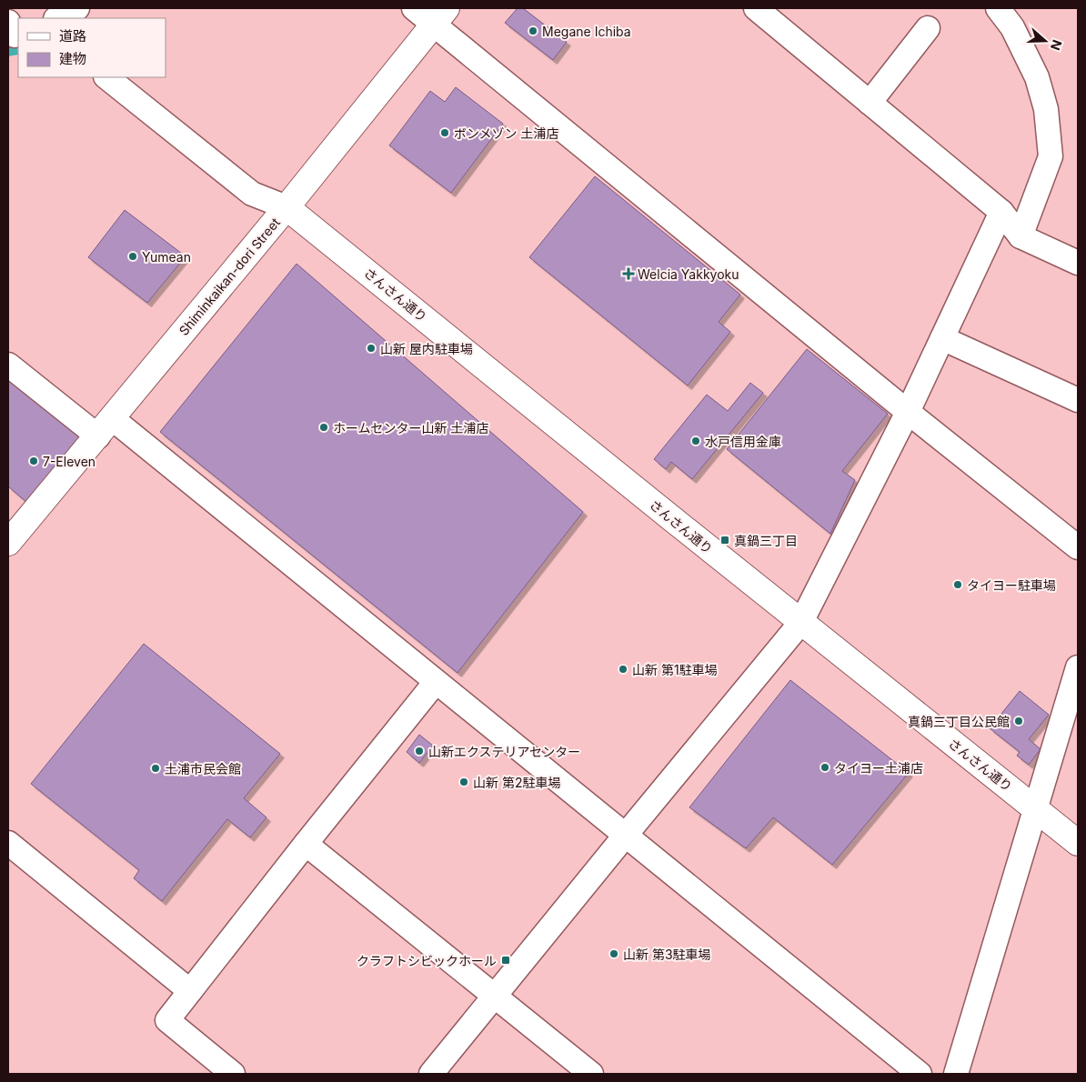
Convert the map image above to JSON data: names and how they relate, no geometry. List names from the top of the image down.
{
  "streets": {
    "street": ["Shiminkaikan-dori Street", "さんさん通り"]
  },
  "crossings": [
    ["Shiminkaikan-dori Street", "さんさん通り"]
  ],
  "places": {
    "other": [
      "Megane Ichiba",
      "ボンメゾン 土浦店",
      "Yumean",
      "山新 屋内駐車場",
      "ホームセンター山新 土浦店",
      "水戸信用金庫",
      "7-Eleven",
      "タイヨー駐車場",
      "山新 第1駐車場",
      "真鍋三丁目公民館",
      "山新エクステリアセンター",
      "タイヨー土浦店",
      "土浦市民会館",
      "山新 第2駐車場",
      "山新 第3駐車場"
    ],
    "health": ["Welcia Yakkyoku"],
    "transit": ["真鍋三丁目", "クラフトシビックホール"]
  },
  "legend": ["道路", "建物"],
  "north": "right"
}
